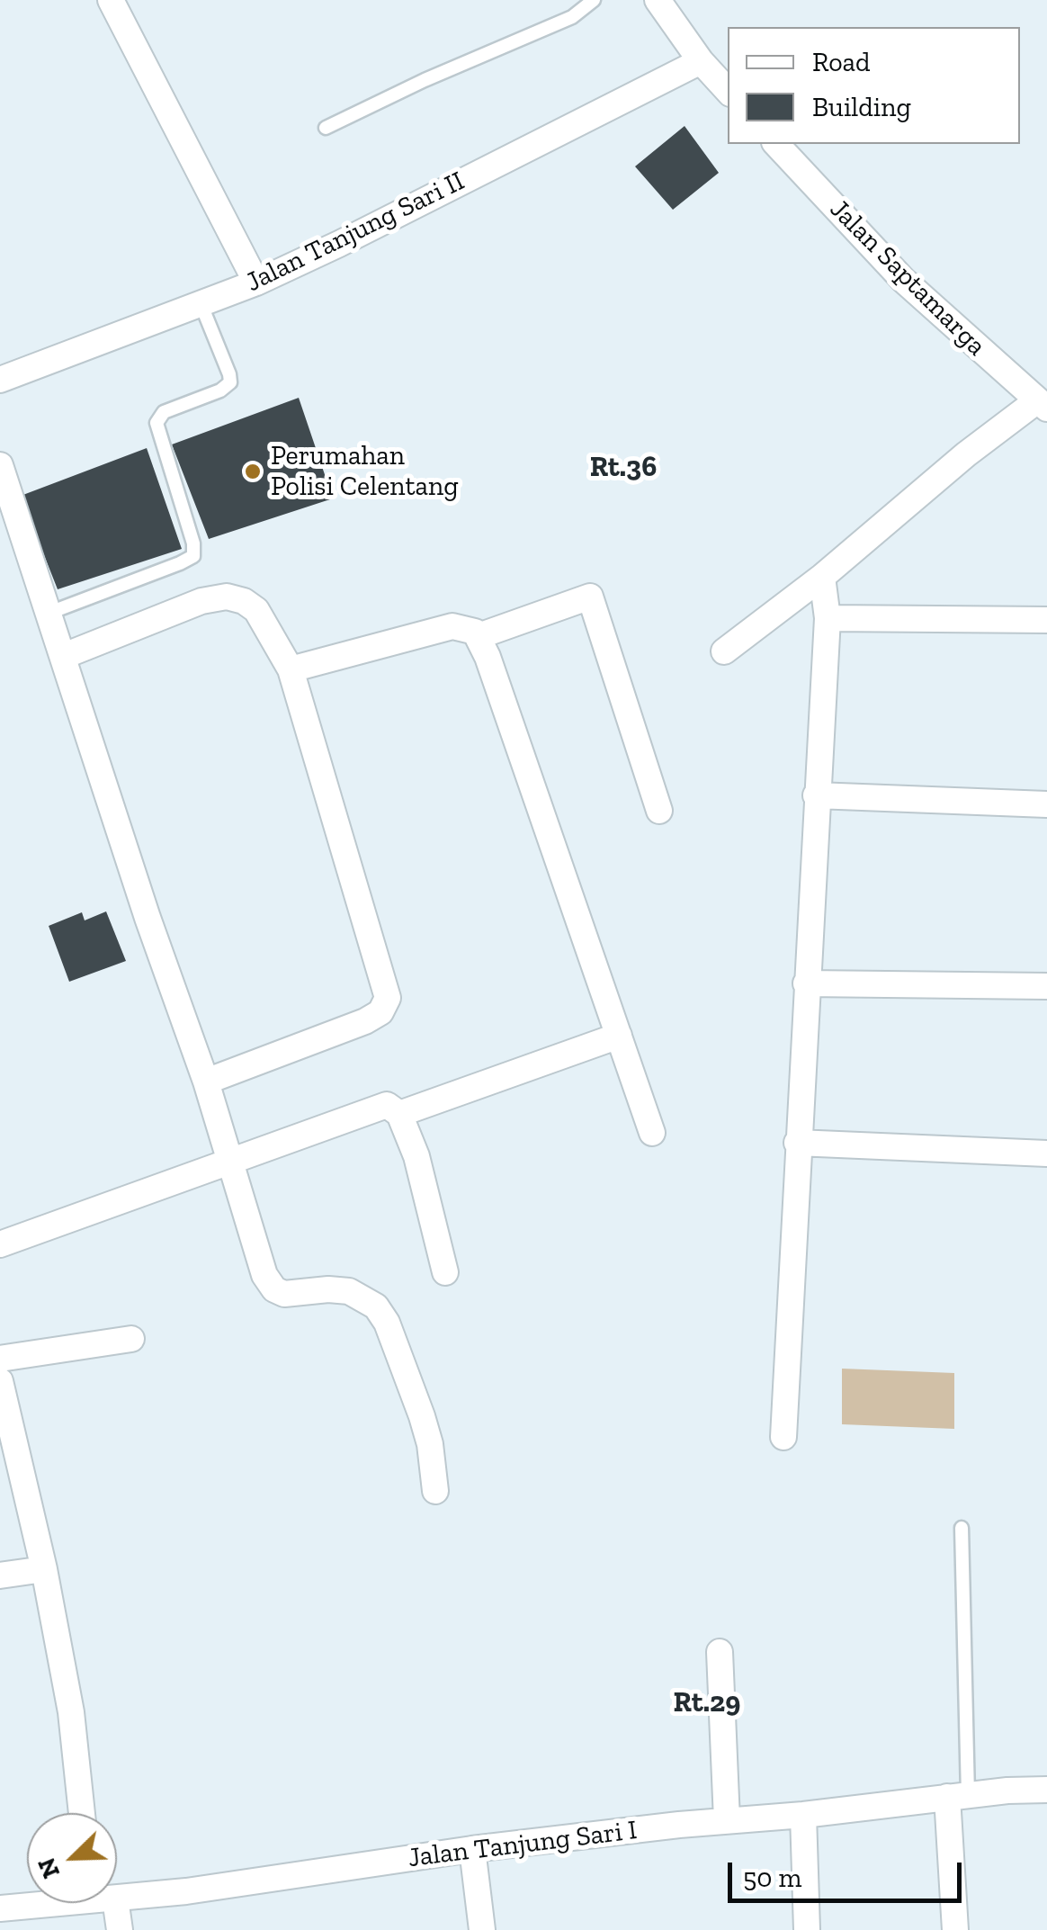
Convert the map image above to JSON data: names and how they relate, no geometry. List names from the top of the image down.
{
  "streets": {
    "street": ["Jalan Tanjung Sari II", "Jalan Saptamarga", "Jalan Tanjung Sari I"]
  },
  "districts": ["Rt.36", "Rt.29"],
  "places": ["Perumahan Polisi Celentang"],
  "legend": ["Road", "Building"],
  "scale_bar": "50 m",
  "north": "bottom left"
}
